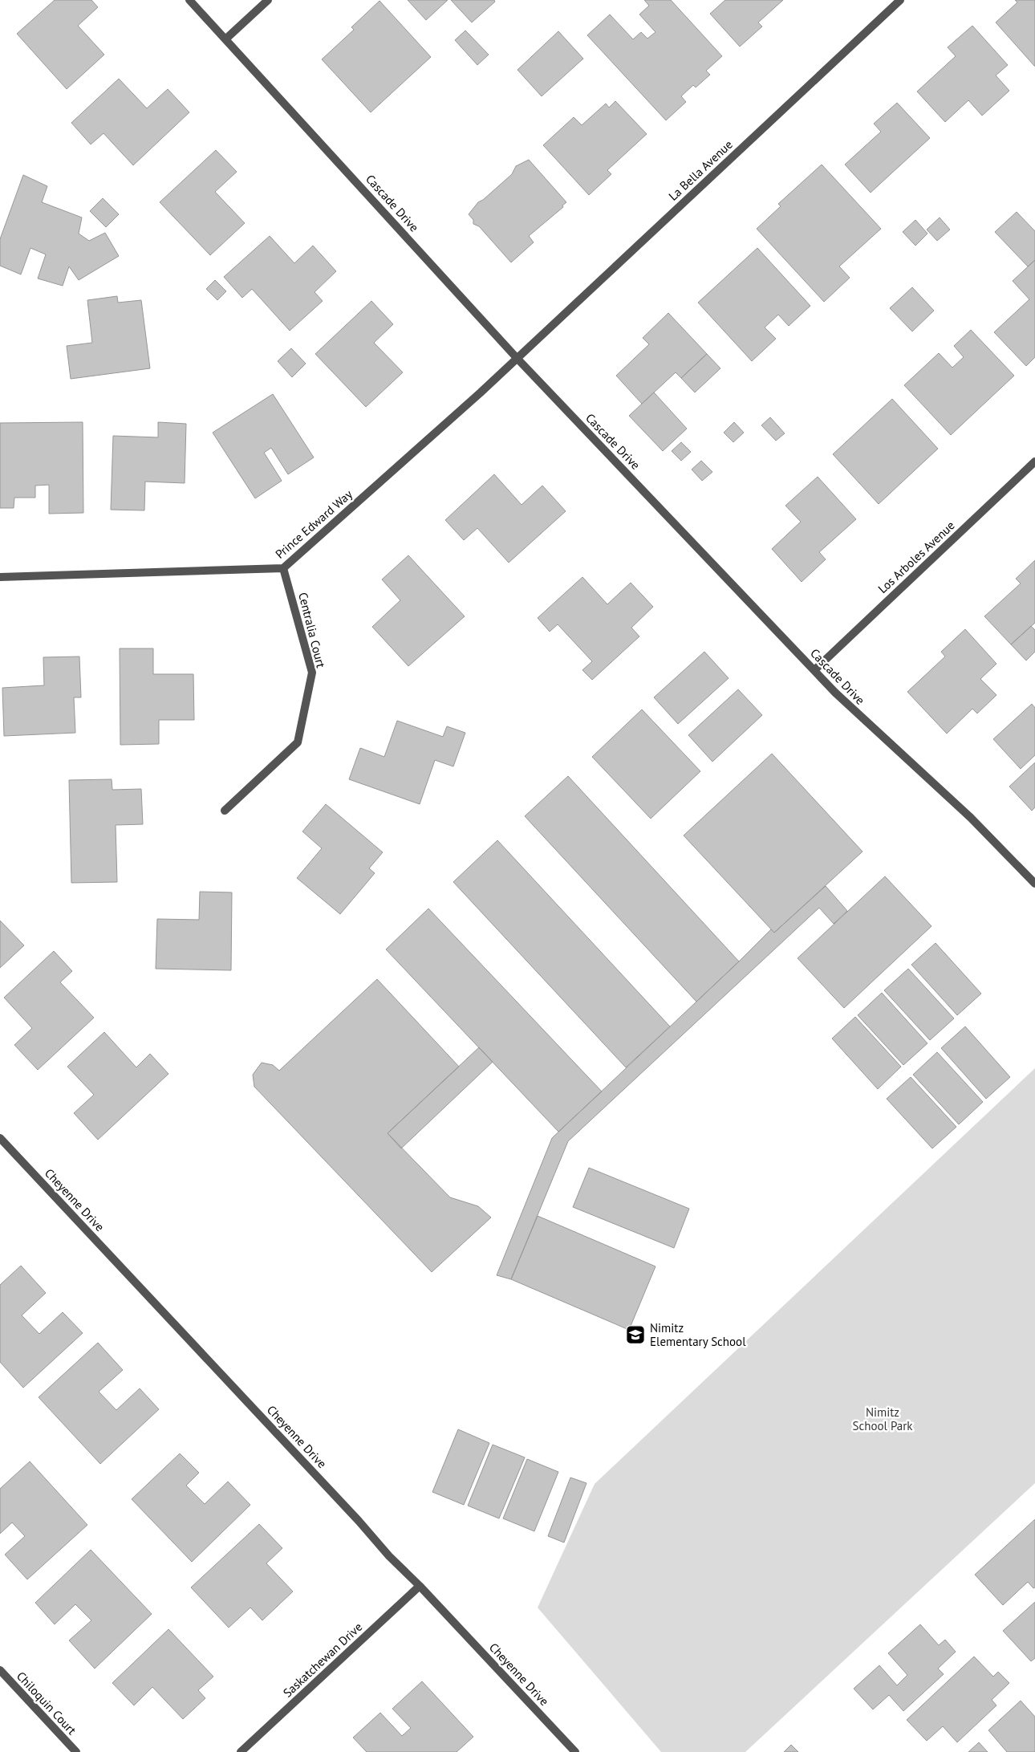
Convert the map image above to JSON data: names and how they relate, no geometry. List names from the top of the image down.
{
  "streets": {
    "street": [
      "La Bella Avenue",
      "Cascade Drive",
      "Prince Edward Way",
      "Los Arboles Avenue",
      "Centralia Court",
      "Cheyenne Drive",
      "Saskatchewan Drive",
      "Chiloquin Court"
    ]
  },
  "crossings": [
    ["La Bella Avenue", "Cascade Drive"],
    ["La Bella Avenue", "Prince Edward Way"],
    ["Cascade Drive", "Prince Edward Way"],
    ["Cascade Drive", "Los Arboles Avenue"],
    ["Prince Edward Way", "Centralia Court"],
    ["Cheyenne Drive", "Saskatchewan Drive"]
  ],
  "parks": ["Nimitz School Park"],
  "places": {
    "school or university": ["Nimitz Elementary School"]
  }
}
